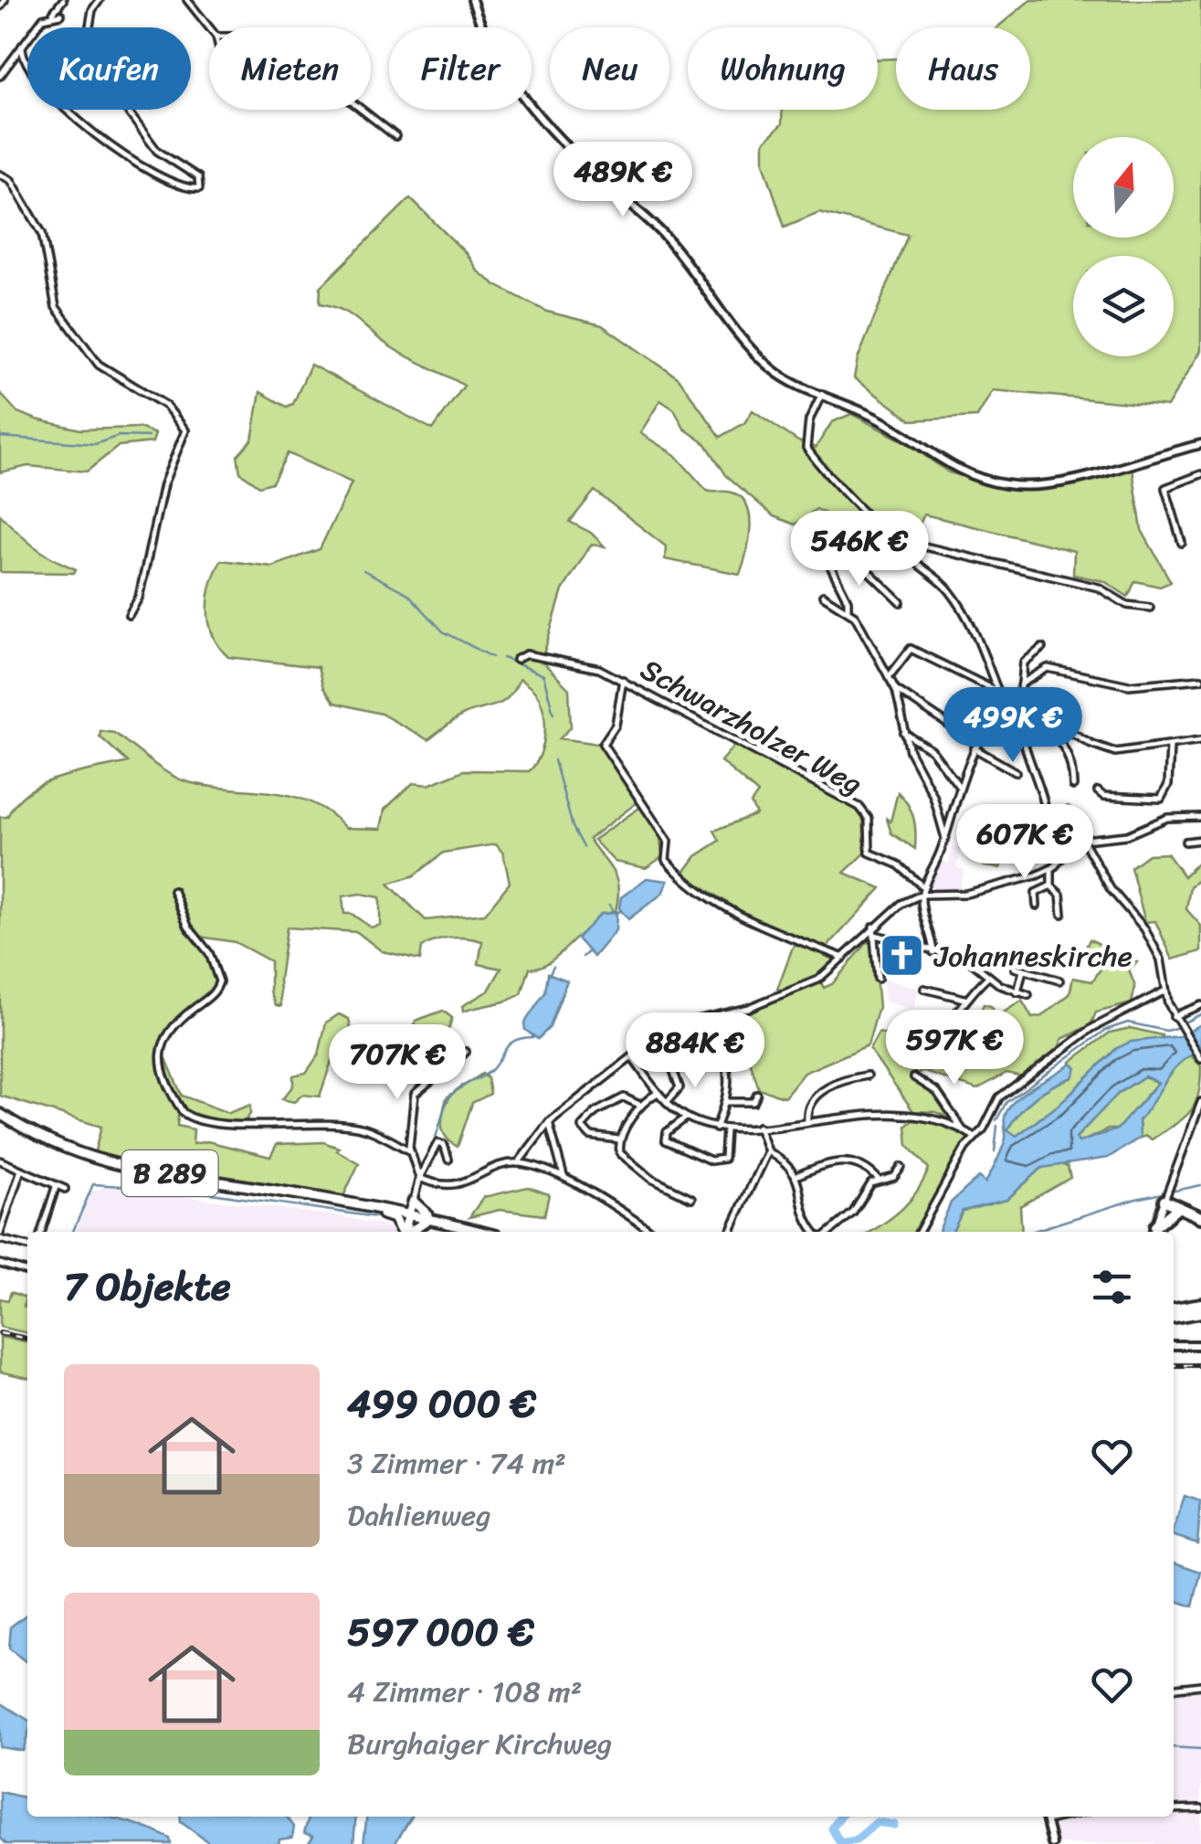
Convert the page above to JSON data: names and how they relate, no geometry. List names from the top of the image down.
{
  "streets": {
    "main road": ["B 289"],
    "street": ["Schwarzholzer Weg"]
  },
  "places": {
    "church": ["Johanneskirche"]
  },
  "north": "top",
  "page": {
    "chip": [
      "Kaufen",
      "Mieten",
      "Filter",
      "Neu",
      "Wohnung",
      "Haus"
    ],
    "price": [
      "489K €",
      "546K €",
      "499K €",
      "607K €",
      "597K €",
      "884K €",
      "707K €"
    ],
    "heading": "7 Objekte",
    "list": [
      {
        "name": "499 000 €",
        "note": "3 Zimmer · 74 m² · Dahlienweg"
      },
      {
        "name": "597 000 €",
        "note": "4 Zimmer · 108 m² · Burghaiger Kirchweg"
      }
    ]
  }
}
